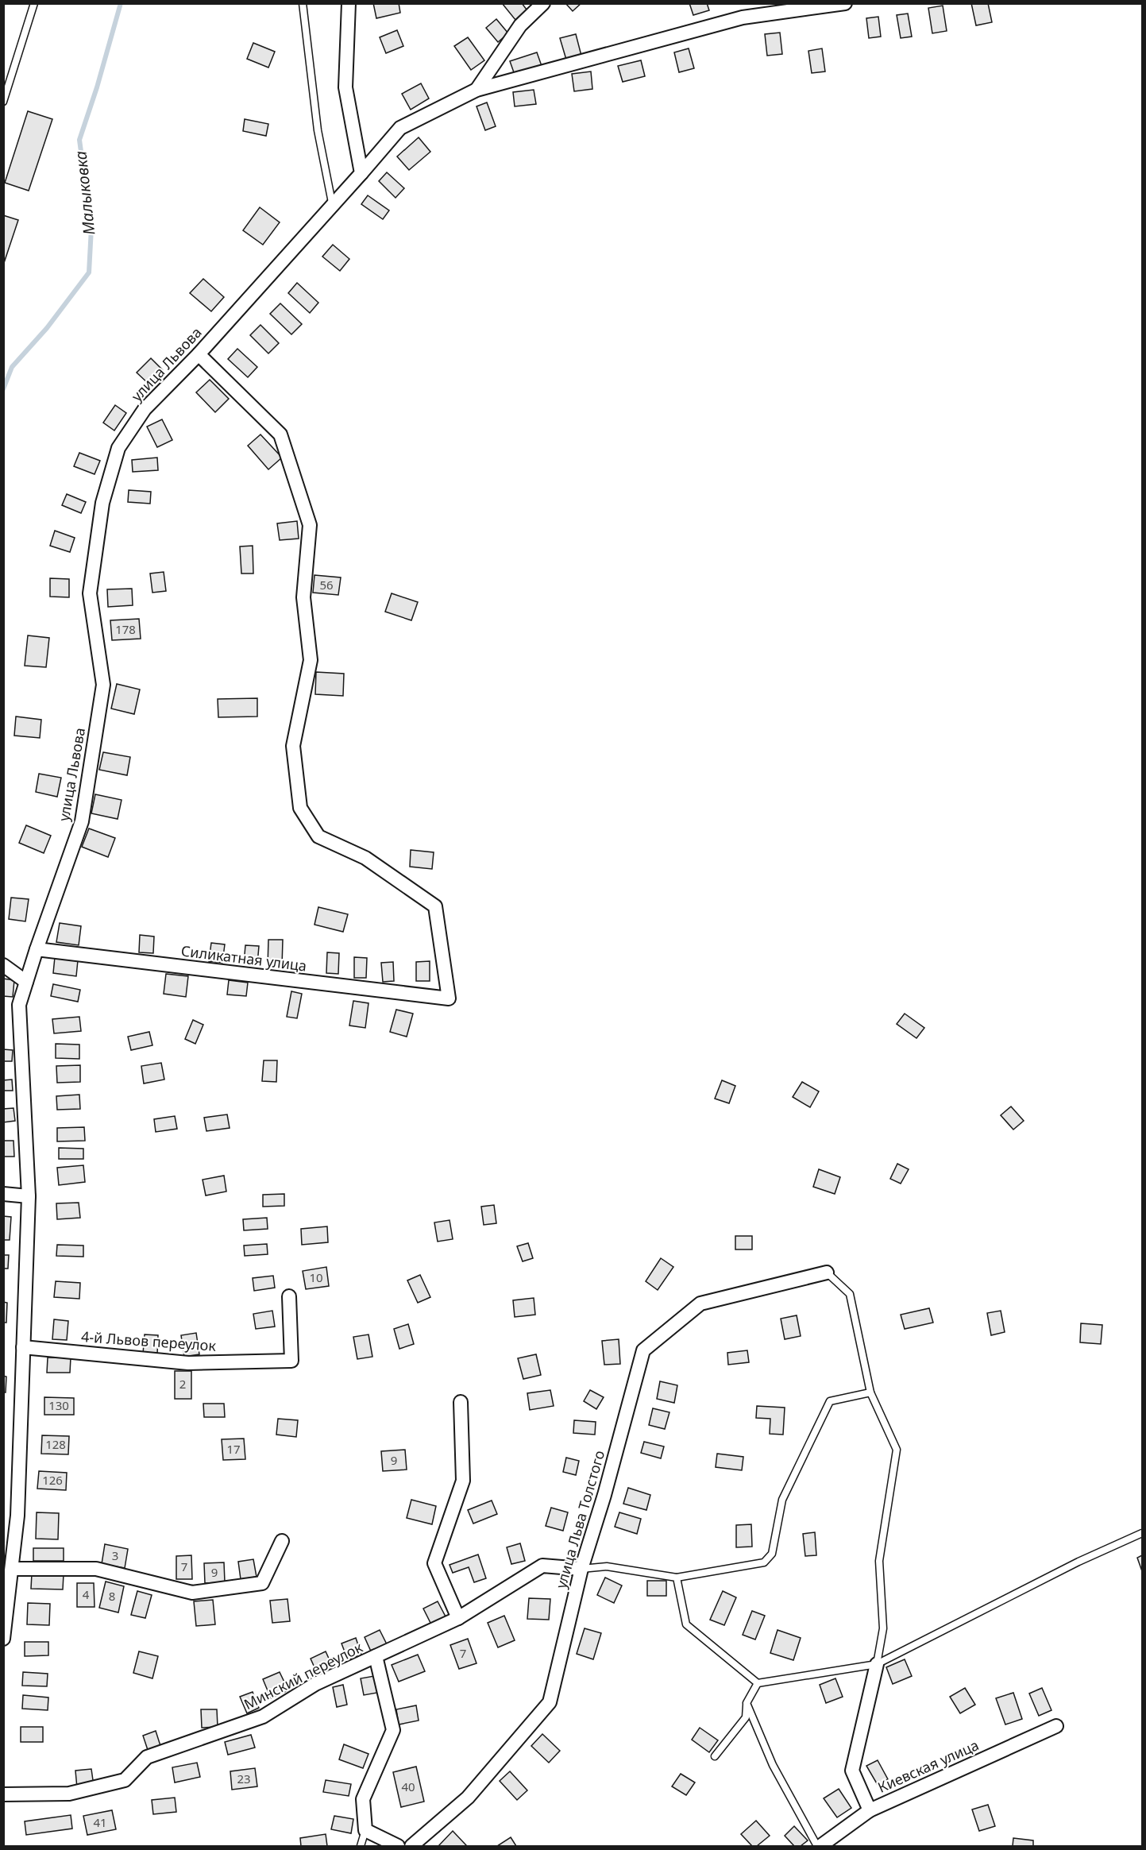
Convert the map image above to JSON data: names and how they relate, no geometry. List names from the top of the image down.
{
  "streets": {
    "street": [
      "улица Львова",
      "Силикатная улица",
      "4-й Львов переулок",
      "улица Льва Толстого",
      "Минский переулок",
      "Киевская улица"
    ]
  },
  "crossings": [
    ["улица Львова", "Силикатная улица"],
    ["улица Львова", "4-й Львов переулок"],
    ["улица Льва Толстого", "Минский переулок"]
  ],
  "water": ["Малыковка"],
  "house_numbers": [
    "56",
    "178",
    "10",
    "2",
    "130",
    "128",
    "17",
    "9",
    "126",
    "3",
    "7",
    "9",
    "4",
    "8",
    "7",
    "23",
    "40",
    "41"
  ]
}
